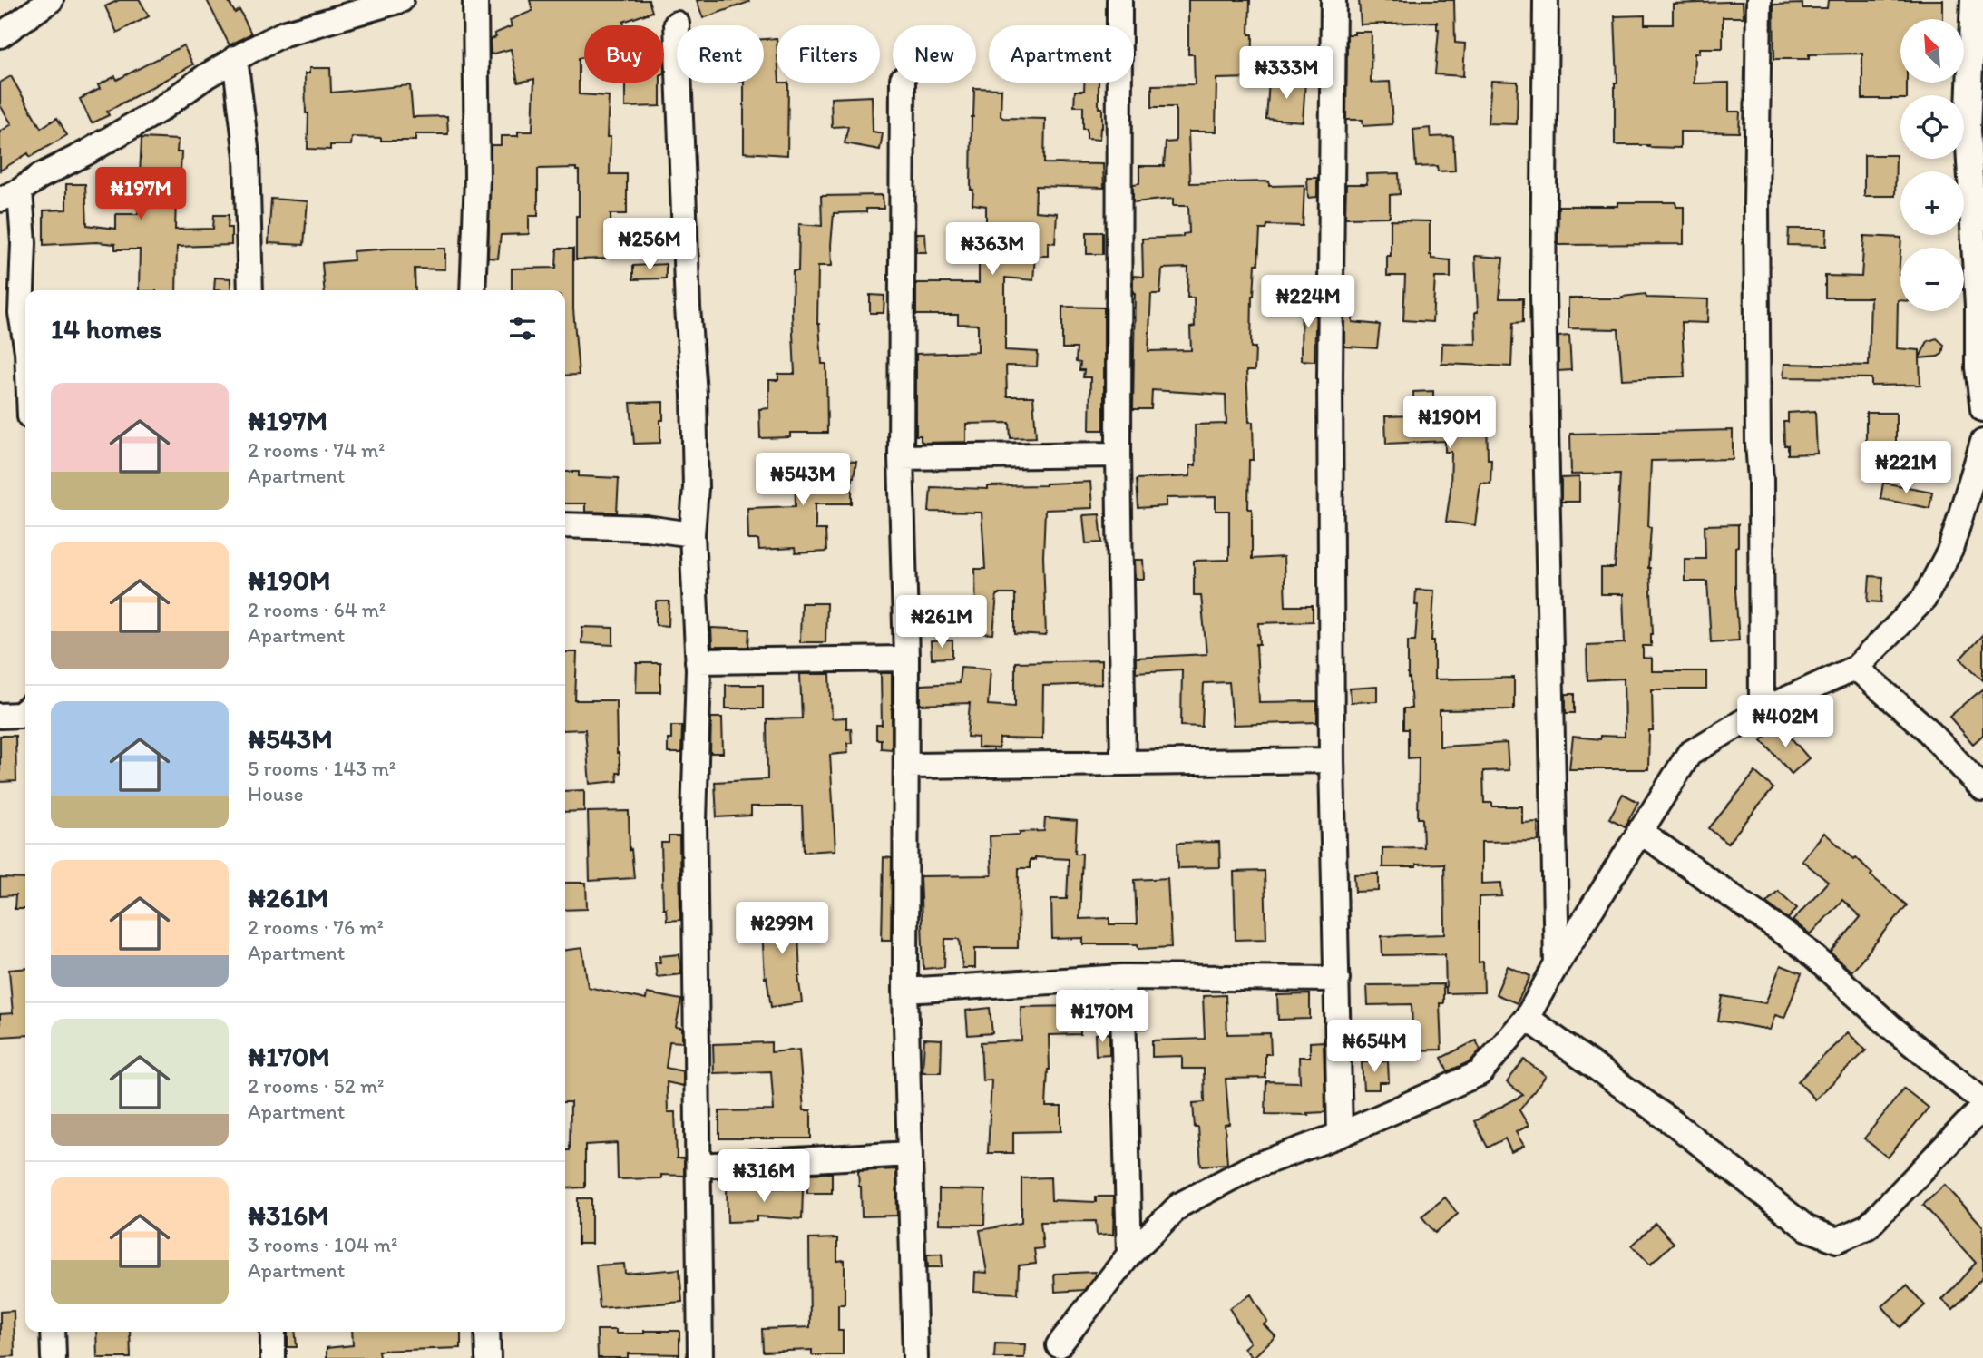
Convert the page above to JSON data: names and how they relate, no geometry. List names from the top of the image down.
{
  "north": "top left",
  "page": {
    "map_buttons": ["+", "−"],
    "chip": [
      "Buy",
      "Rent",
      "Filters",
      "New",
      "Apartment"
    ],
    "price": [
      "₦333M",
      "₦197M",
      "₦256M",
      "₦363M",
      "₦224M",
      "₦190M",
      "₦221M",
      "₦543M",
      "₦261M",
      "₦402M",
      "₦299M",
      "₦170M",
      "₦654M",
      "₦316M"
    ],
    "heading": "14 homes",
    "list": [
      {
        "name": "₦197M",
        "note": "2 rooms · 74 m² · Apartment"
      },
      {
        "name": "₦190M",
        "note": "2 rooms · 64 m² · Apartment"
      },
      {
        "name": "₦543M",
        "note": "5 rooms · 143 m² · House"
      },
      {
        "name": "₦261M",
        "note": "2 rooms · 76 m² · Apartment"
      },
      {
        "name": "₦170M",
        "note": "2 rooms · 52 m² · Apartment"
      },
      {
        "name": "₦316M",
        "note": "3 rooms · 104 m² · Apartment"
      }
    ]
  }
}
